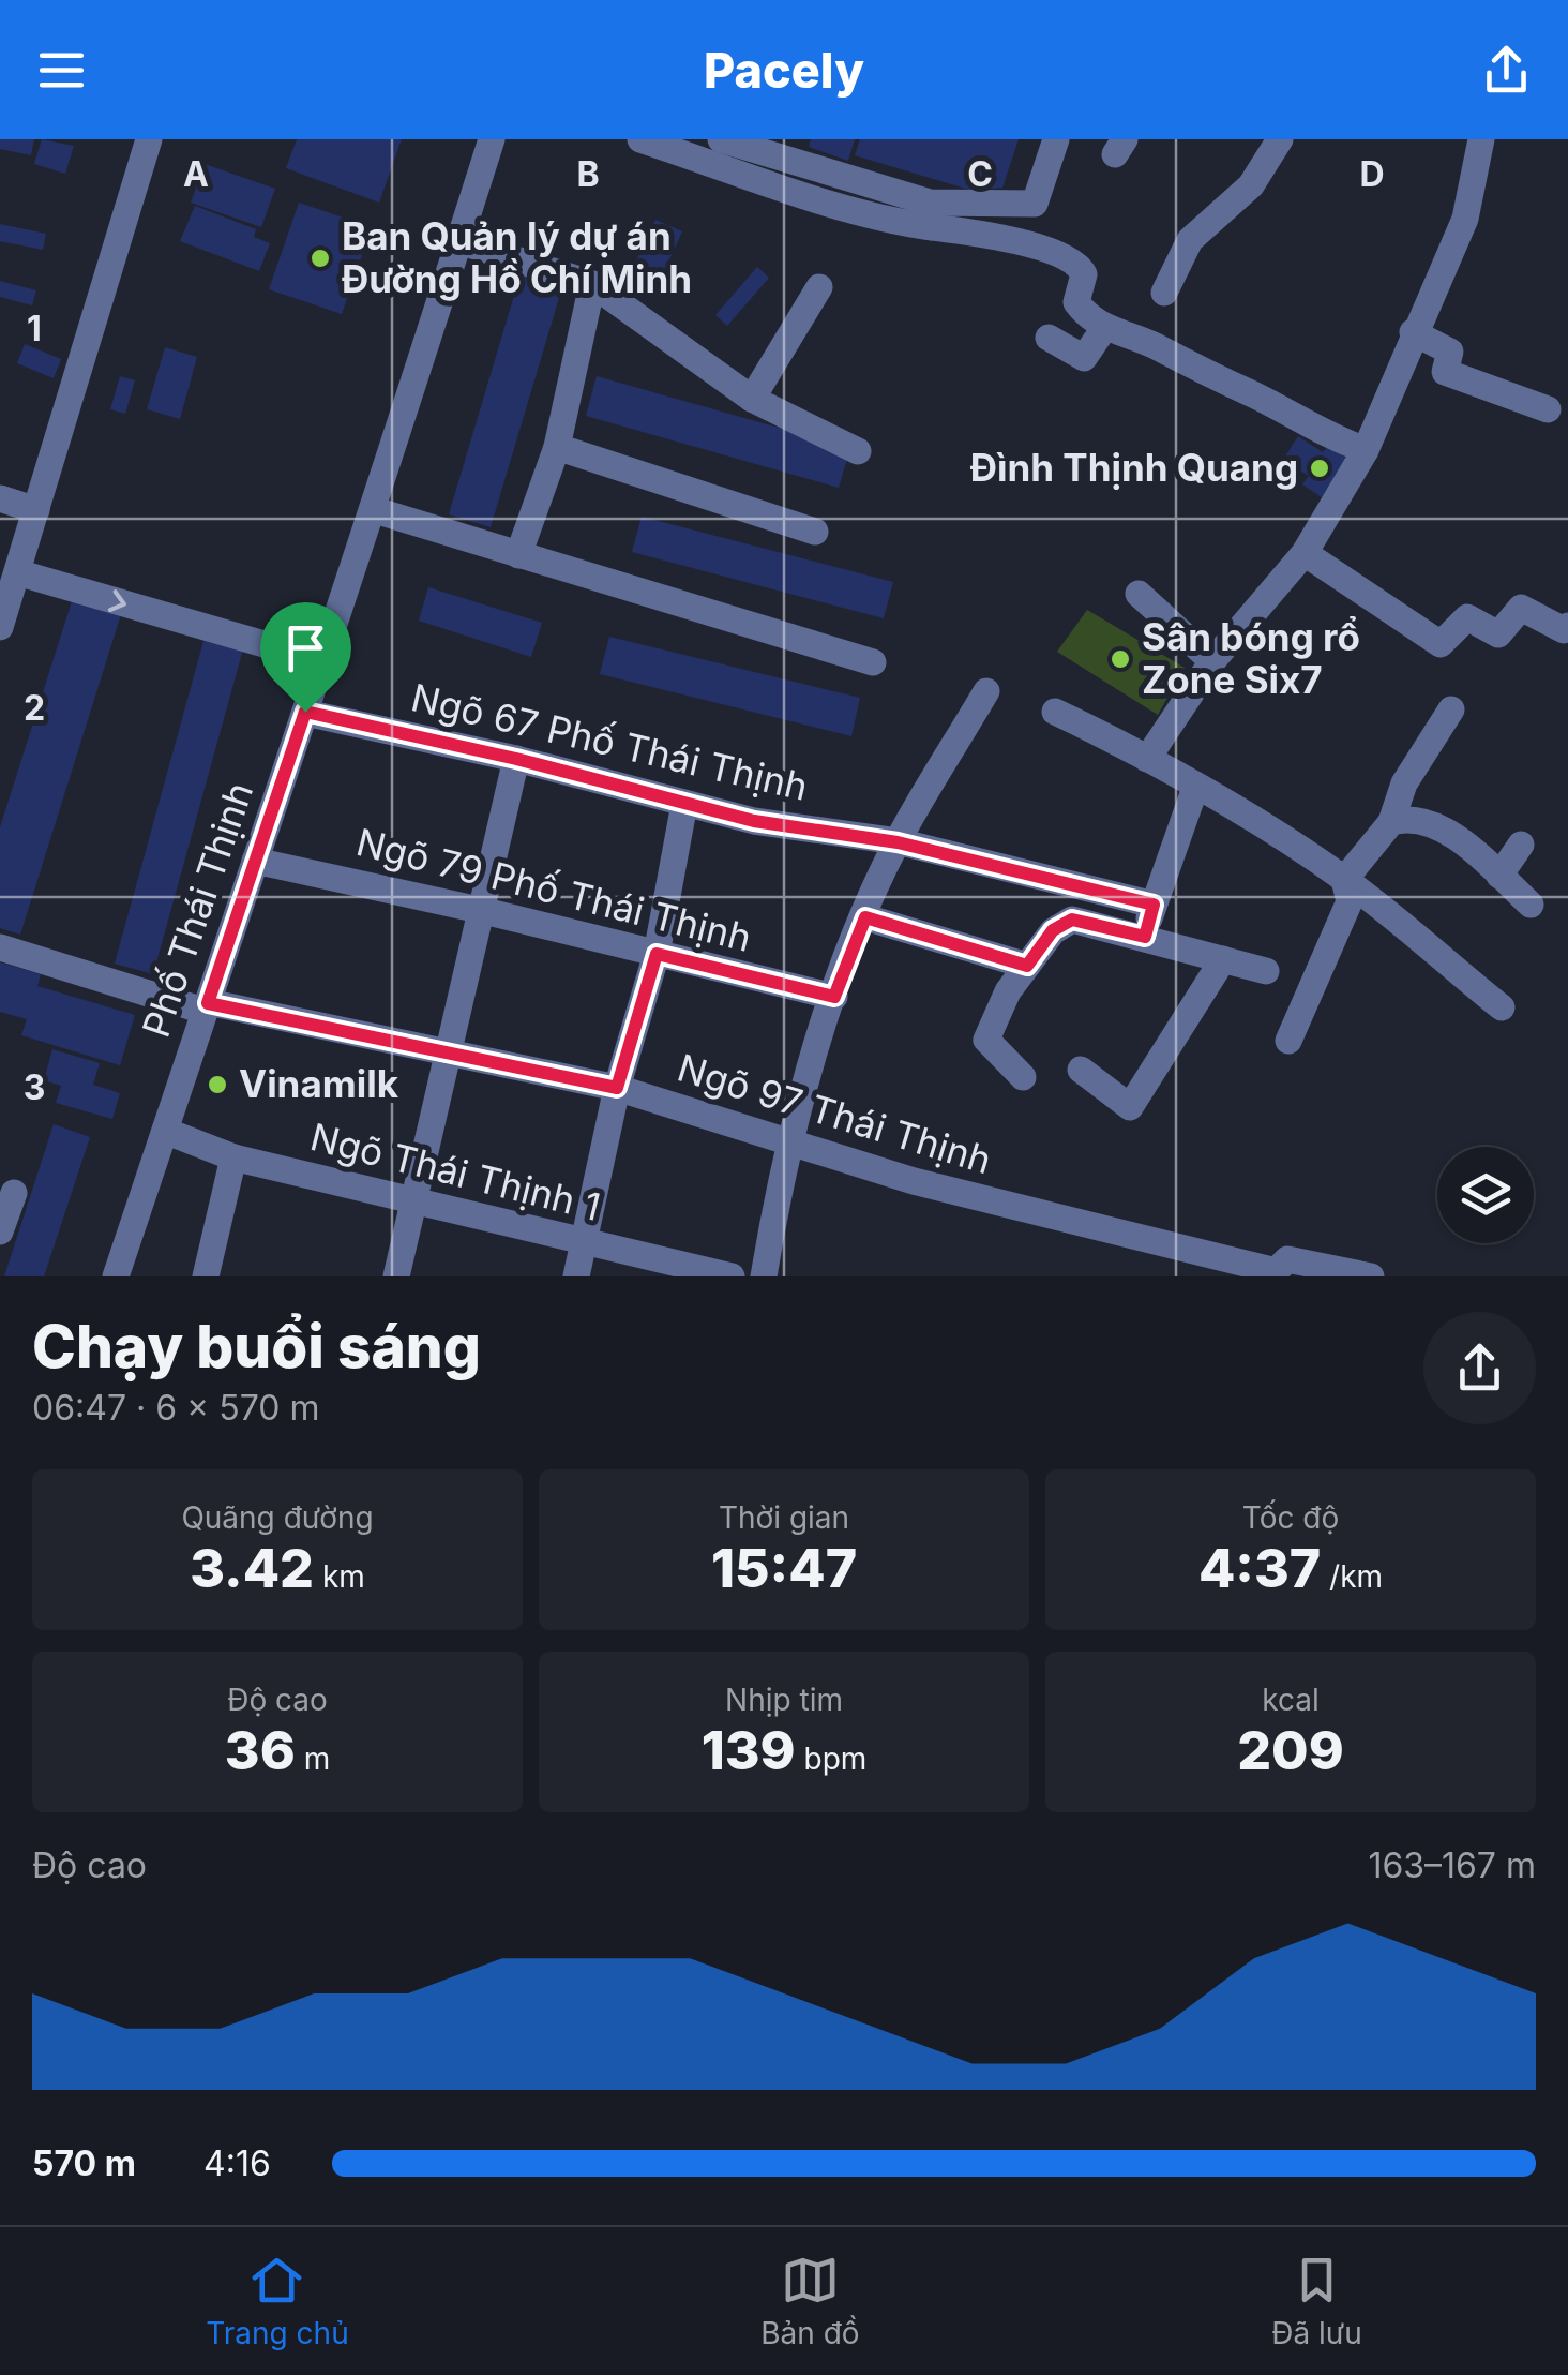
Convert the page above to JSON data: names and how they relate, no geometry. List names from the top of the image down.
{
  "streets": {
    "street": [
      "Ngõ 67 Phố Thái Thịnh",
      "Ngõ 79 Phố Thái Thịnh",
      "Phố Thái Thịnh",
      "Ngõ 97 Thái Thịnh",
      "Ngõ Thái Thịnh 1"
    ]
  },
  "crossings": [
    ["Ngõ 67 Phố Thái Thịnh", "Phố Thái Thịnh"],
    ["Ngõ 79 Phố Thái Thịnh", "Phố Thái Thịnh"],
    ["Phố Thái Thịnh", "Ngõ 97 Thái Thịnh"],
    ["Phố Thái Thịnh", "Ngõ Thái Thịnh 1"]
  ],
  "places": [
    "Ban Quản lý dự án Đường Hồ Chí Minh",
    "Đình Thịnh Quang",
    "Sân bóng rổ Zone Six7",
    "Vinamilk"
  ],
  "page": {
    "header": "Pacely",
    "heading": ["Chạy buổi sáng", "06:47 · 6 × 570 m"],
    "stats": [
      ["Quãng đường", "3.42 km"],
      ["Thời gian", "15:47"],
      ["Tốc độ", "4:37 /km"],
      ["Độ cao", "36 m"],
      ["Nhịp tim", "139 bpm"],
      ["kcal", "209"]
    ],
    "chart": ["Độ cao", "163–167 m"],
    "list": [
      {
        "name": "570 m",
        "note": "4:16"
      }
    ],
    "tabs": ["Trang chủ", "Bản đồ", "Đã lưu"]
  },
  "grid": {
    "columns": [
      "A",
      "B",
      "C",
      "D"
    ],
    "rows": ["1", "2", "3"]
  }
}
